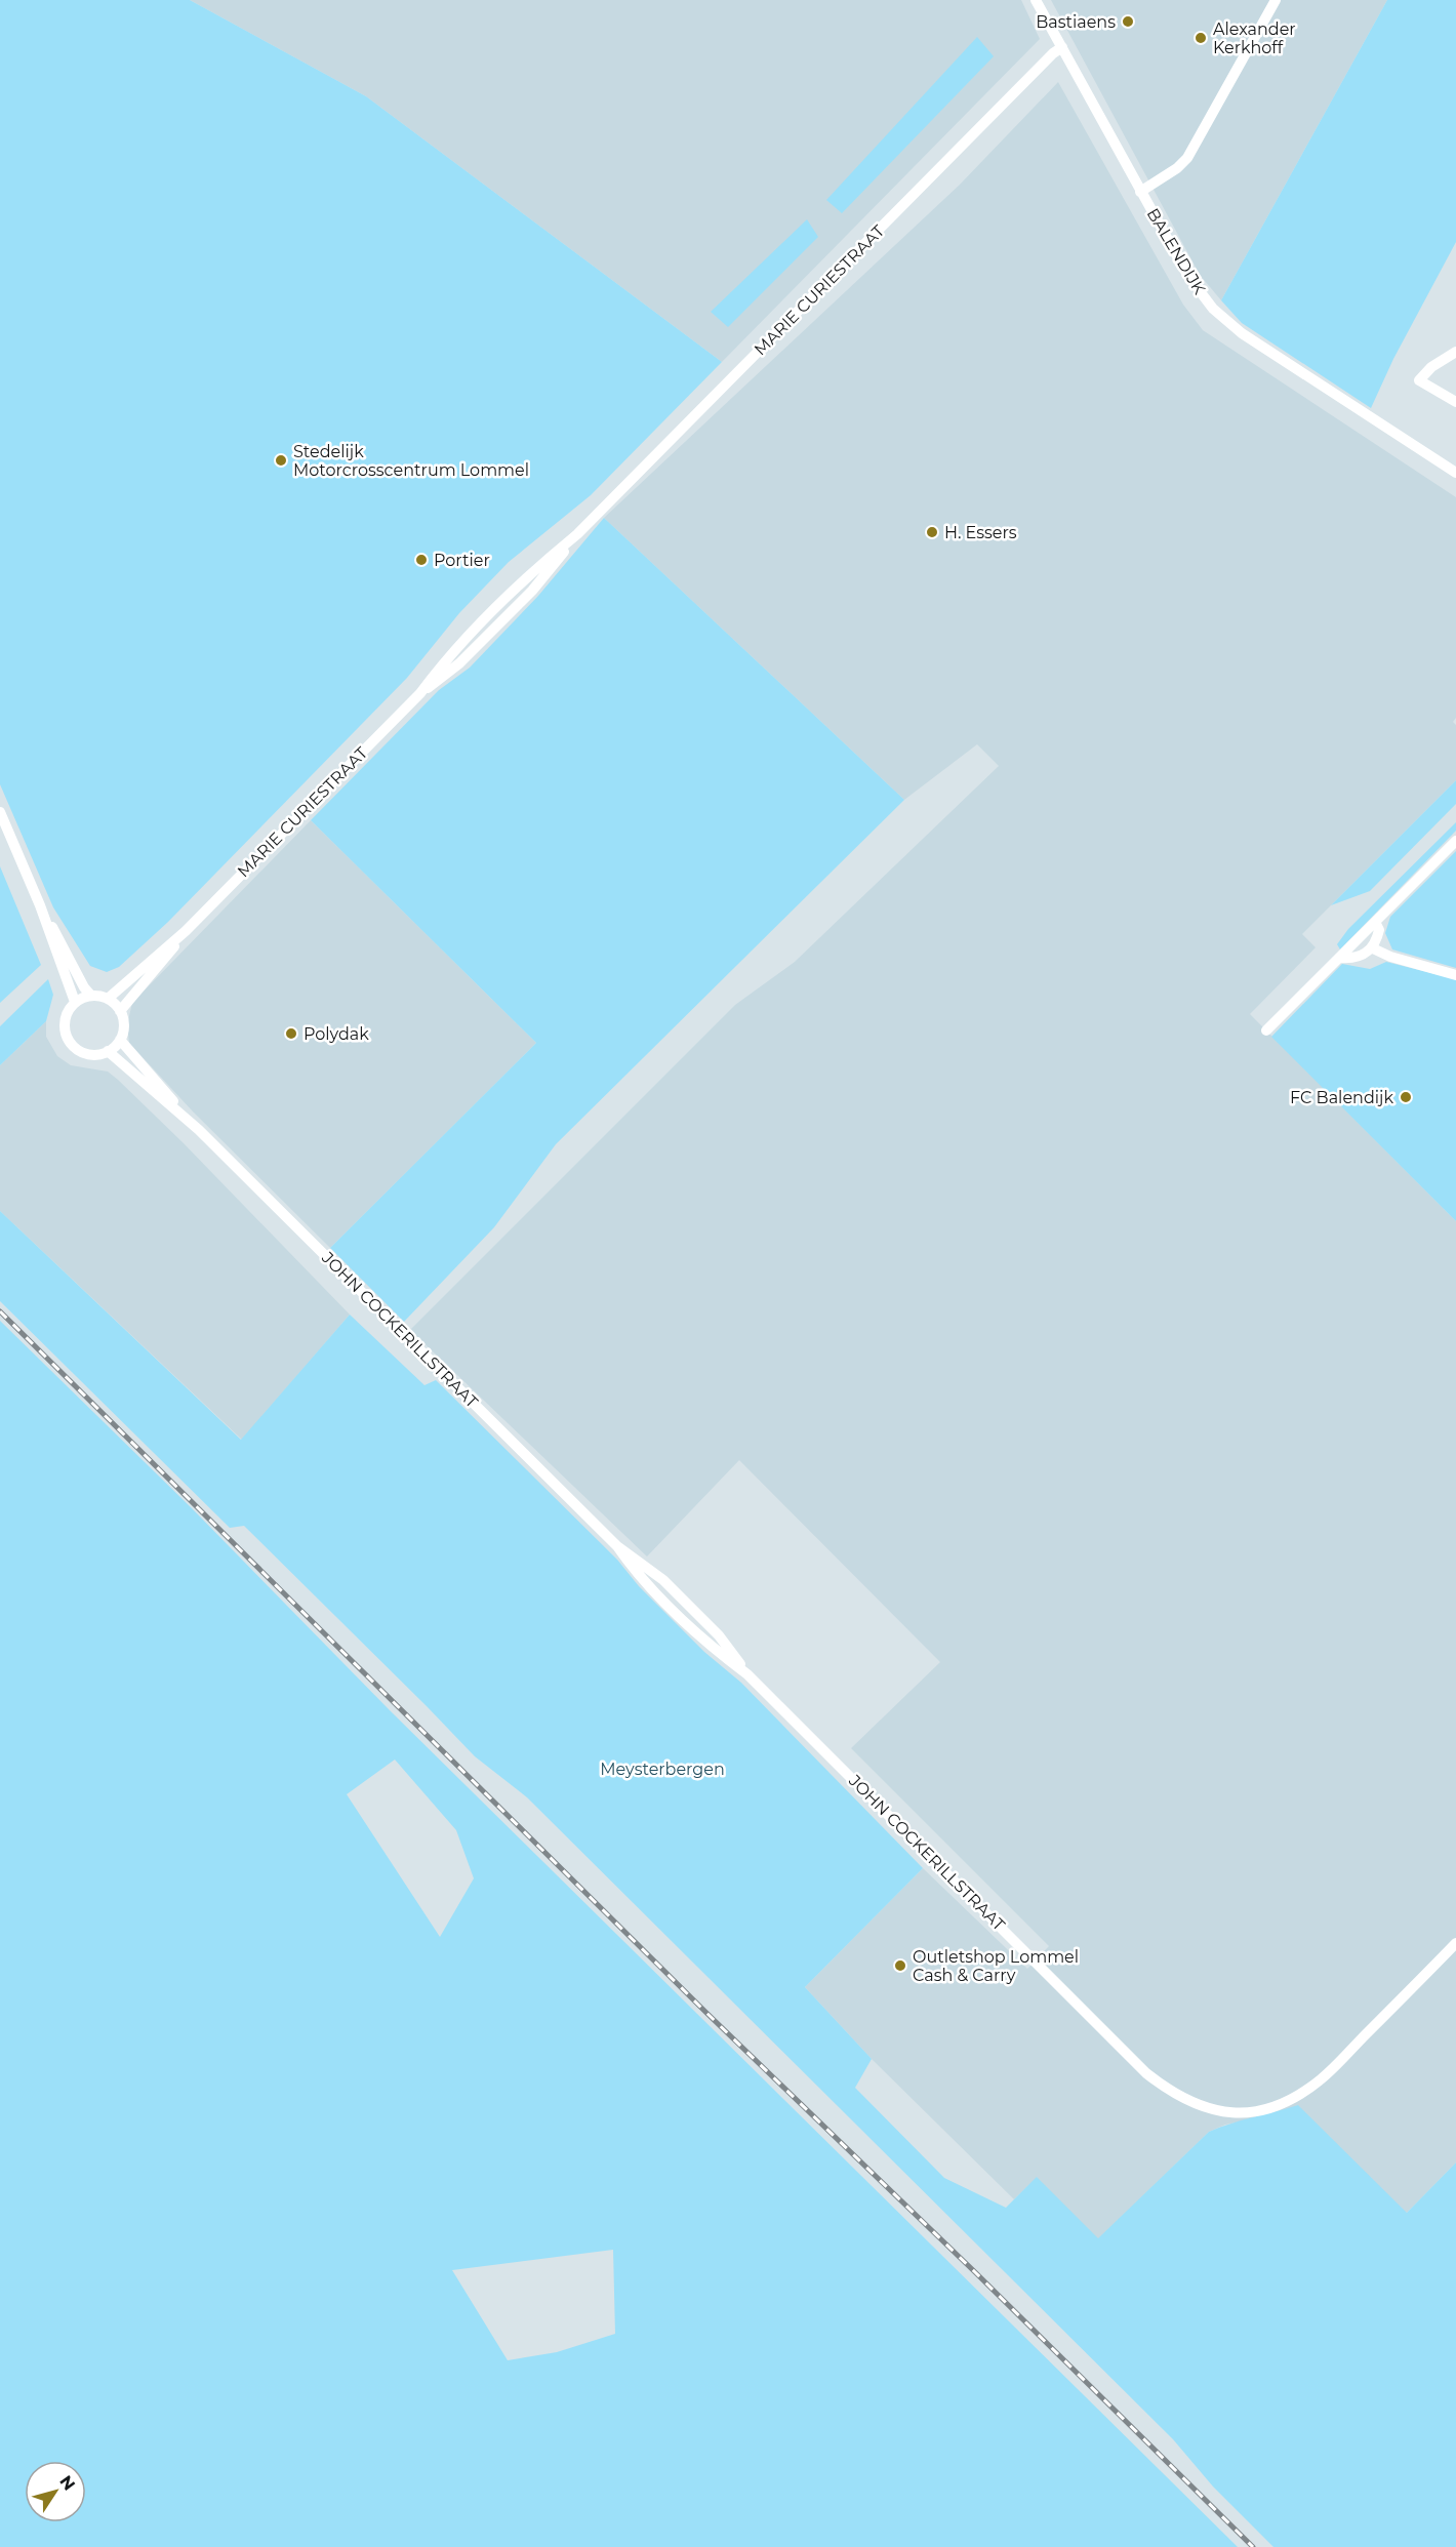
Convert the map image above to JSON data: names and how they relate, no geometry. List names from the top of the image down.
{
  "streets": {
    "street": ["BALENDIJK", "MARIE CURIESTRAAT", "JOHN COCKERILLSTRAAT"]
  },
  "crossings": [
    ["BALENDIJK", "MARIE CURIESTRAAT"]
  ],
  "parks": ["Meysterbergen"],
  "places": [
    "Bastiaens",
    "Alexander Kerkhoff",
    "Stedelijk Motorcrosscentrum Lommel",
    "H. Essers",
    "Portier",
    "Polydak",
    "FC Balendijk",
    "Outletshop Lommel Cash & Carry"
  ],
  "north": "top right"
}
